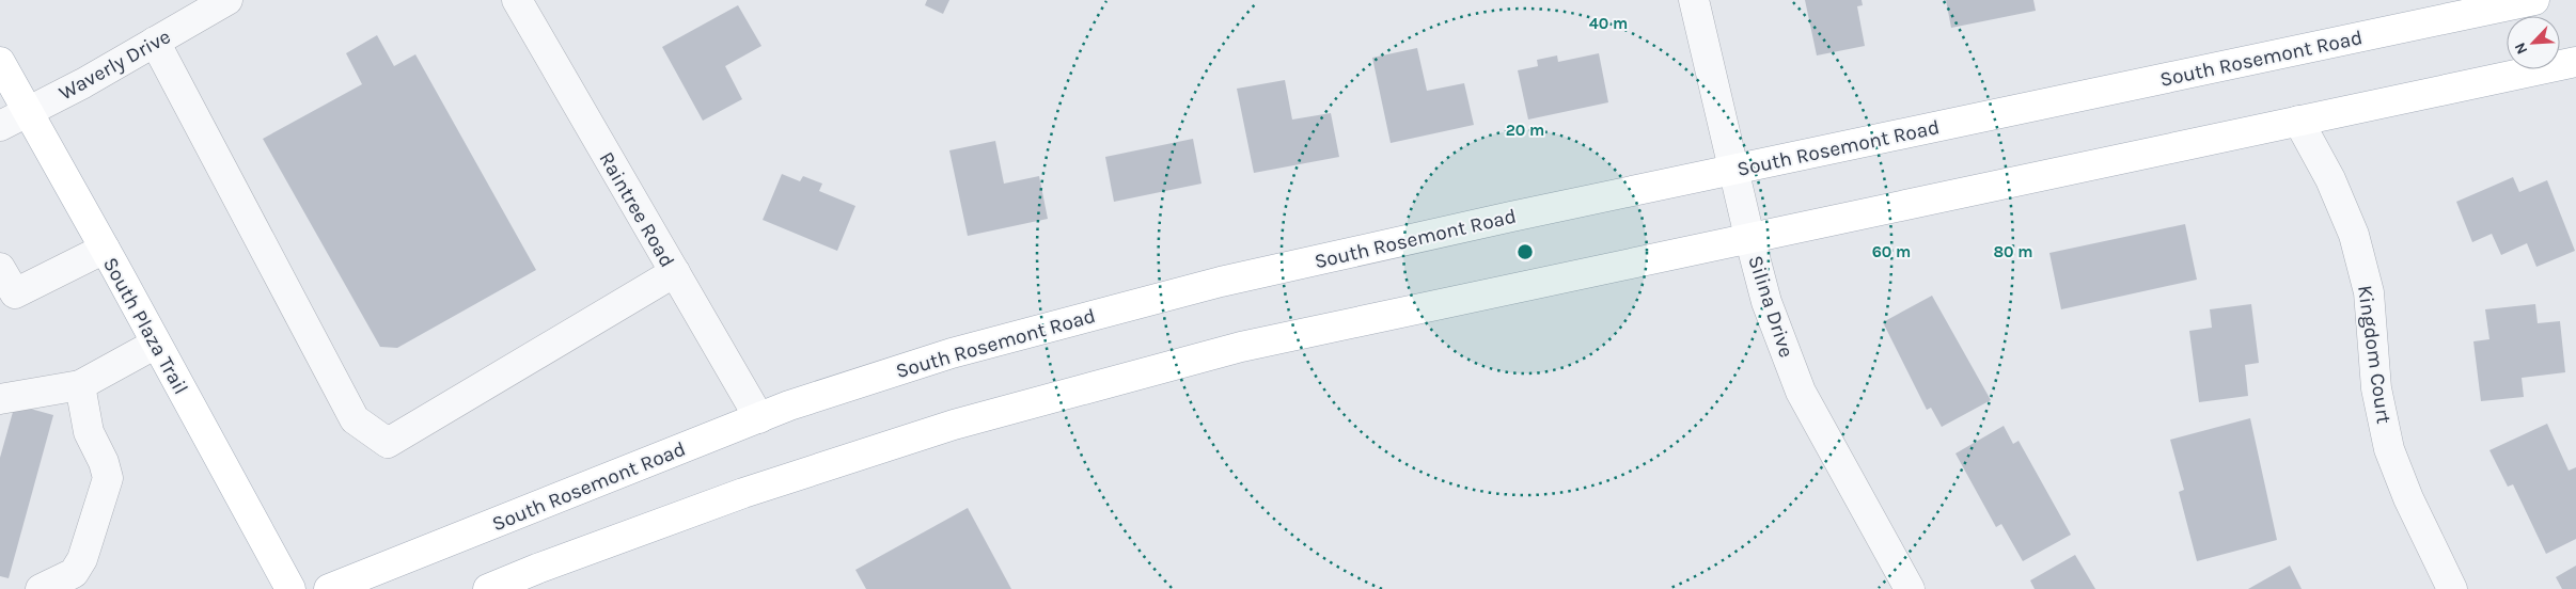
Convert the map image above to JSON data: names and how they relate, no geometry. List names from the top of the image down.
{
  "streets": {
    "main road": ["South Rosemont Road", "South Plaza Trail"],
    "street": [
      "Waverly Drive",
      "Raintree Road",
      "Silina Drive",
      "Kingdom Court"
    ]
  },
  "crossings": [
    ["South Rosemont Road", "Raintree Road"],
    ["South Rosemont Road", "Silina Drive"],
    ["Waverly Drive", "South Plaza Trail"]
  ],
  "north": "bottom left",
  "rings": [
    "40 m",
    "20 m",
    "60 m",
    "80 m"
  ]
}
